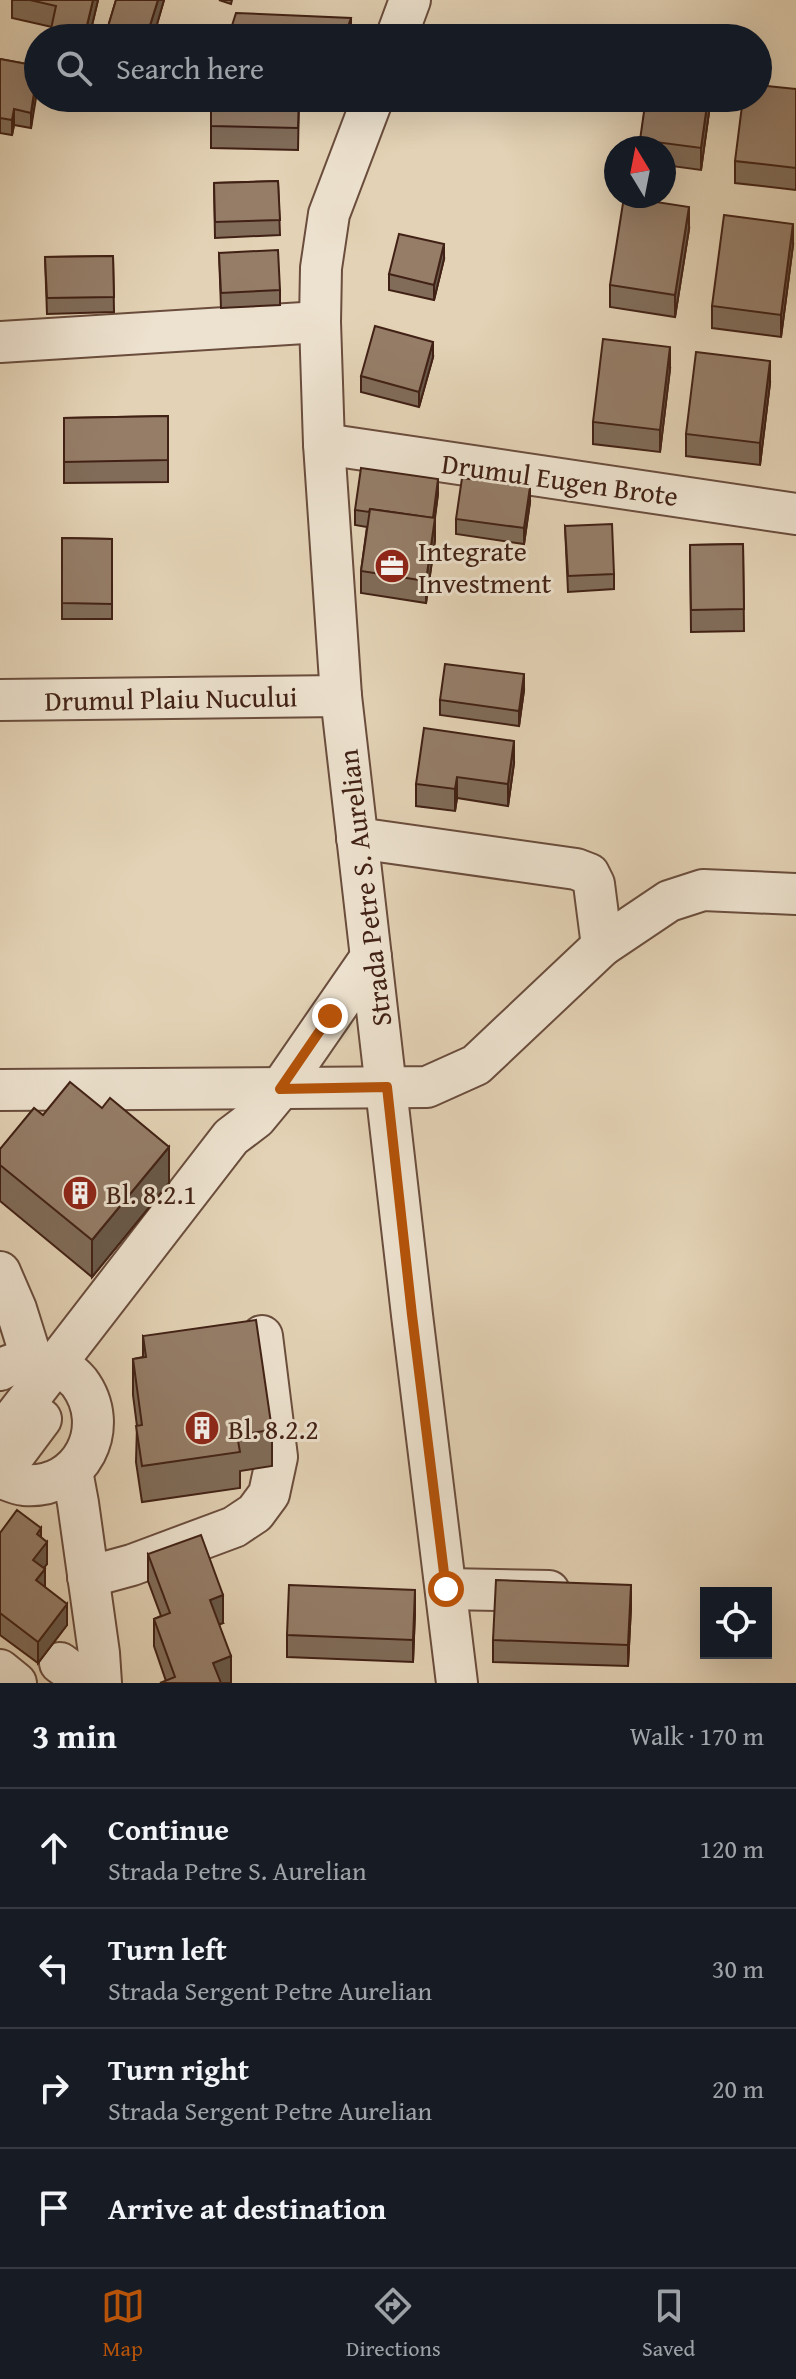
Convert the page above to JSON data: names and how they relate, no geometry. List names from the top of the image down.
{
  "streets": {
    "street": ["Drumul Eugen Brote", "Drumul Plaiu Nucului", "Strada Petre S. Aurelian"]
  },
  "crossings": [
    ["Drumul Eugen Brote", "Strada Petre S. Aurelian"],
    ["Drumul Plaiu Nucului", "Strada Petre S. Aurelian"]
  ],
  "places": {
    "office": ["Integrate Investment"],
    "building": ["Bl. 8.2.1", "Bl. 8.2.2"]
  },
  "north": "top",
  "page": {
    "search": "Search here",
    "heading": ["3 min", "Walk · 170 m"],
    "list": [
      ["Continue", "Strada Petre S. Aurelian", "120 m"],
      ["Turn left", "Strada Sergent Petre Aurelian", "30 m"],
      ["Turn right", "Strada Sergent Petre Aurelian", "20 m"],
      "Arrive at destination"
    ],
    "nav": ["Map", "Directions", "Saved"]
  }
}
